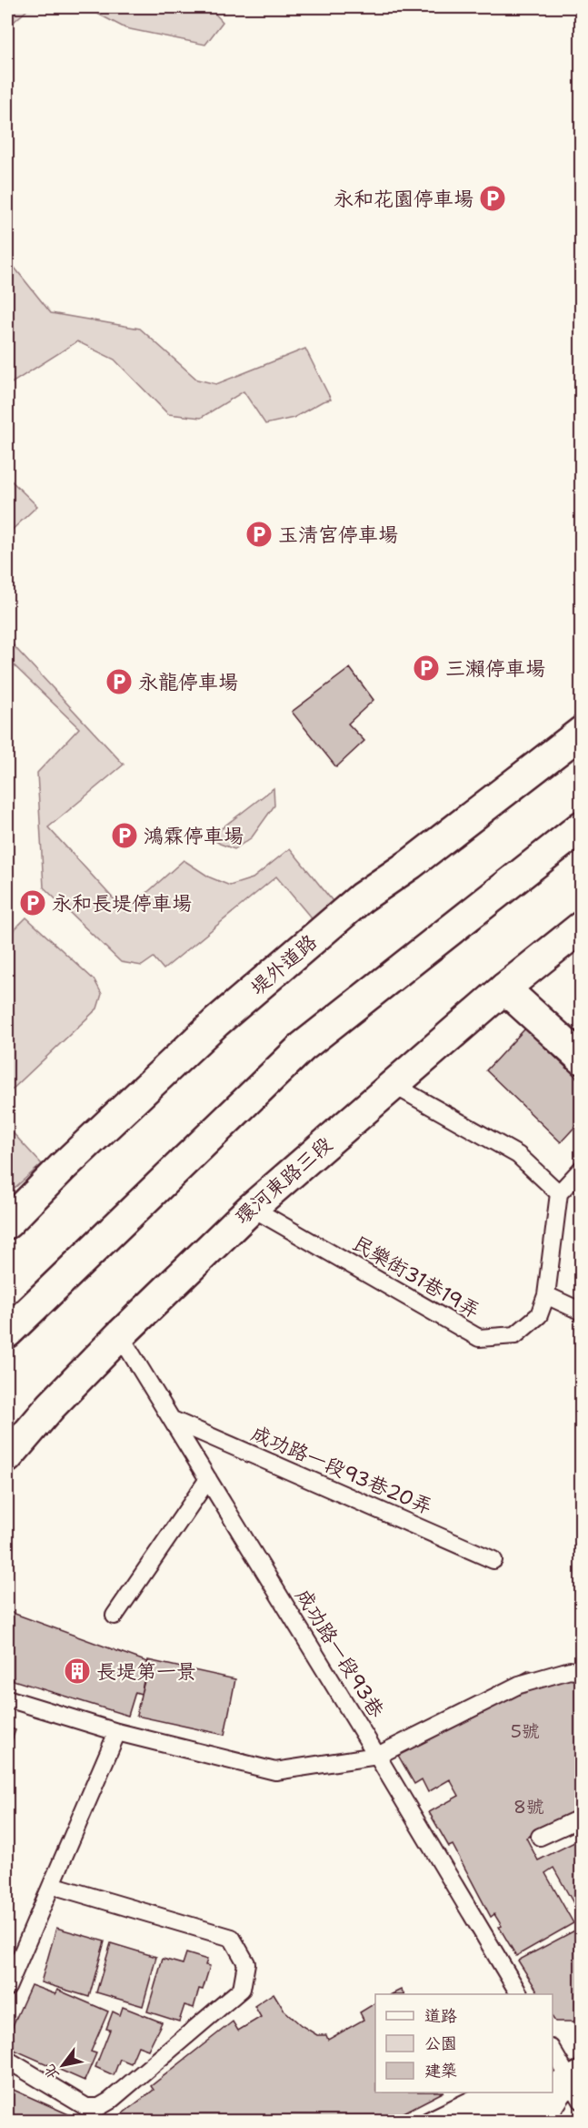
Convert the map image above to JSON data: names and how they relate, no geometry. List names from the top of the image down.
{
  "streets": {
    "street": ["堤外道路", "環河東路三段"],
    "lane": ["民樂街31巷19弄", "成功路一段93巷20弄", "成功路一段93巷"]
  },
  "crossings": [
    ["環河東路三段", "民樂街31巷19弄"],
    ["環河東路三段", "成功路一段93巷"],
    ["成功路一段93巷20弄", "成功路一段93巷"]
  ],
  "places": {
    "parking": [
      "永和花園停車場",
      "玉清宮停車場",
      "三瀨停車場",
      "永龍停車場",
      "鴻霖停車場",
      "永和長堤停車場"
    ],
    "building": ["長堤第一景"]
  },
  "house_numbers": ["5號", "8號"],
  "legend": ["道路", "公園", "建築"],
  "north": "bottom left"
}
